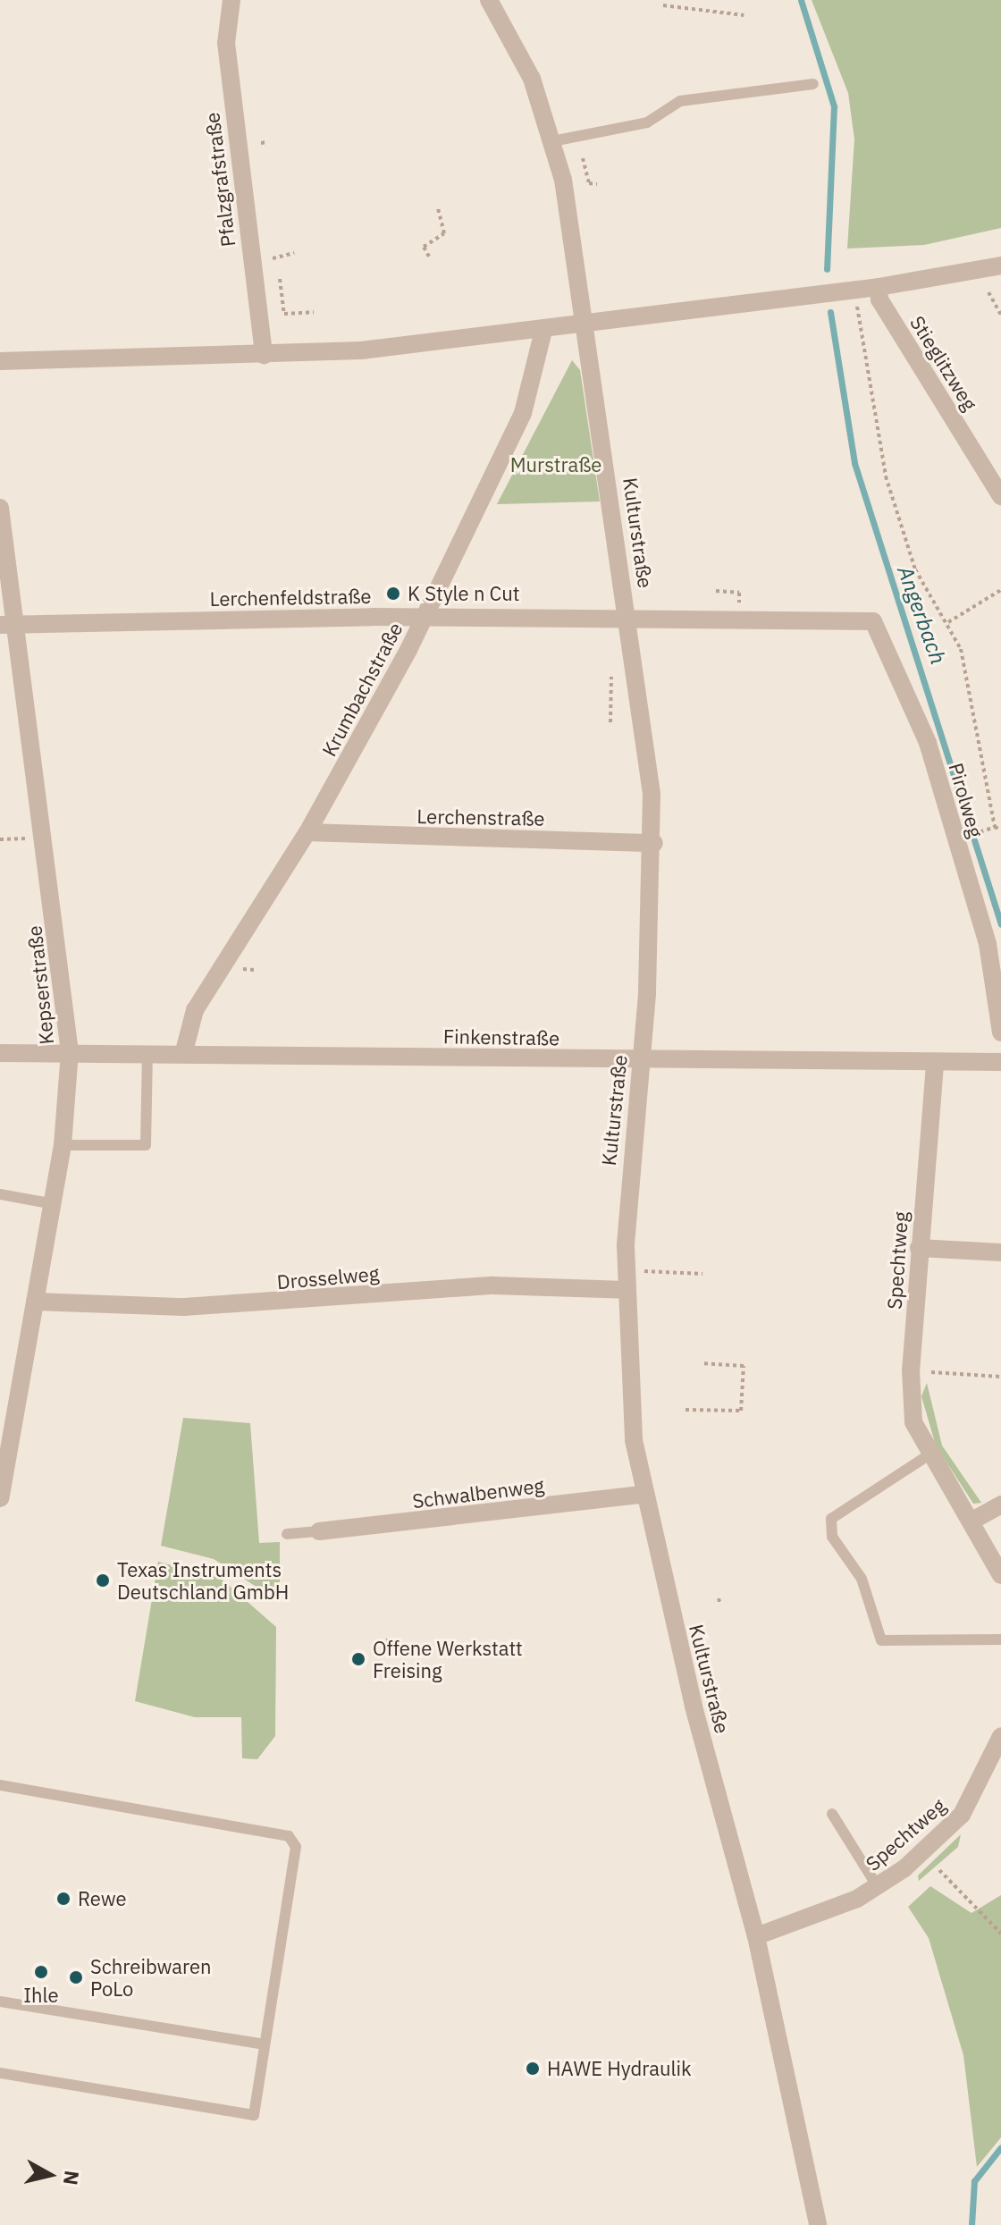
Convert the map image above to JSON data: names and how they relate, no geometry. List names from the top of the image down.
{
  "streets": {
    "street": [
      "Pfalzgrafstraße",
      "Stieglitzweg",
      "Kulturstraße",
      "Lerchenfeldstraße",
      "Krumbachstraße",
      "Pirolweg",
      "Lerchenstraße",
      "Kepserstraße",
      "Finkenstraße",
      "Spechtweg",
      "Drosselweg",
      "Schwalbenweg"
    ]
  },
  "crossings": [
    ["Kulturstraße", "Lerchenfeldstraße"],
    ["Kulturstraße", "Lerchenstraße"],
    ["Kulturstraße", "Finkenstraße"],
    ["Kulturstraße", "Spechtweg"],
    ["Kulturstraße", "Drosselweg"],
    ["Kulturstraße", "Schwalbenweg"],
    ["Lerchenfeldstraße", "Krumbachstraße"],
    ["Lerchenfeldstraße", "Pirolweg"],
    ["Lerchenfeldstraße", "Kepserstraße"],
    ["Krumbachstraße", "Lerchenstraße"],
    ["Krumbachstraße", "Finkenstraße"],
    ["Kepserstraße", "Finkenstraße"],
    ["Kepserstraße", "Drosselweg"],
    ["Finkenstraße", "Spechtweg"]
  ],
  "water": ["Angerbach"],
  "parks": ["Murstraße"],
  "places": [
    "K Style n Cut",
    "Texas Instruments Deutschland GmbH",
    "Offene Werkstatt Freising",
    "Rewe",
    "Ihle",
    "Schreibwaren PoLo",
    "HAWE Hydraulik"
  ],
  "north": "right"
}
